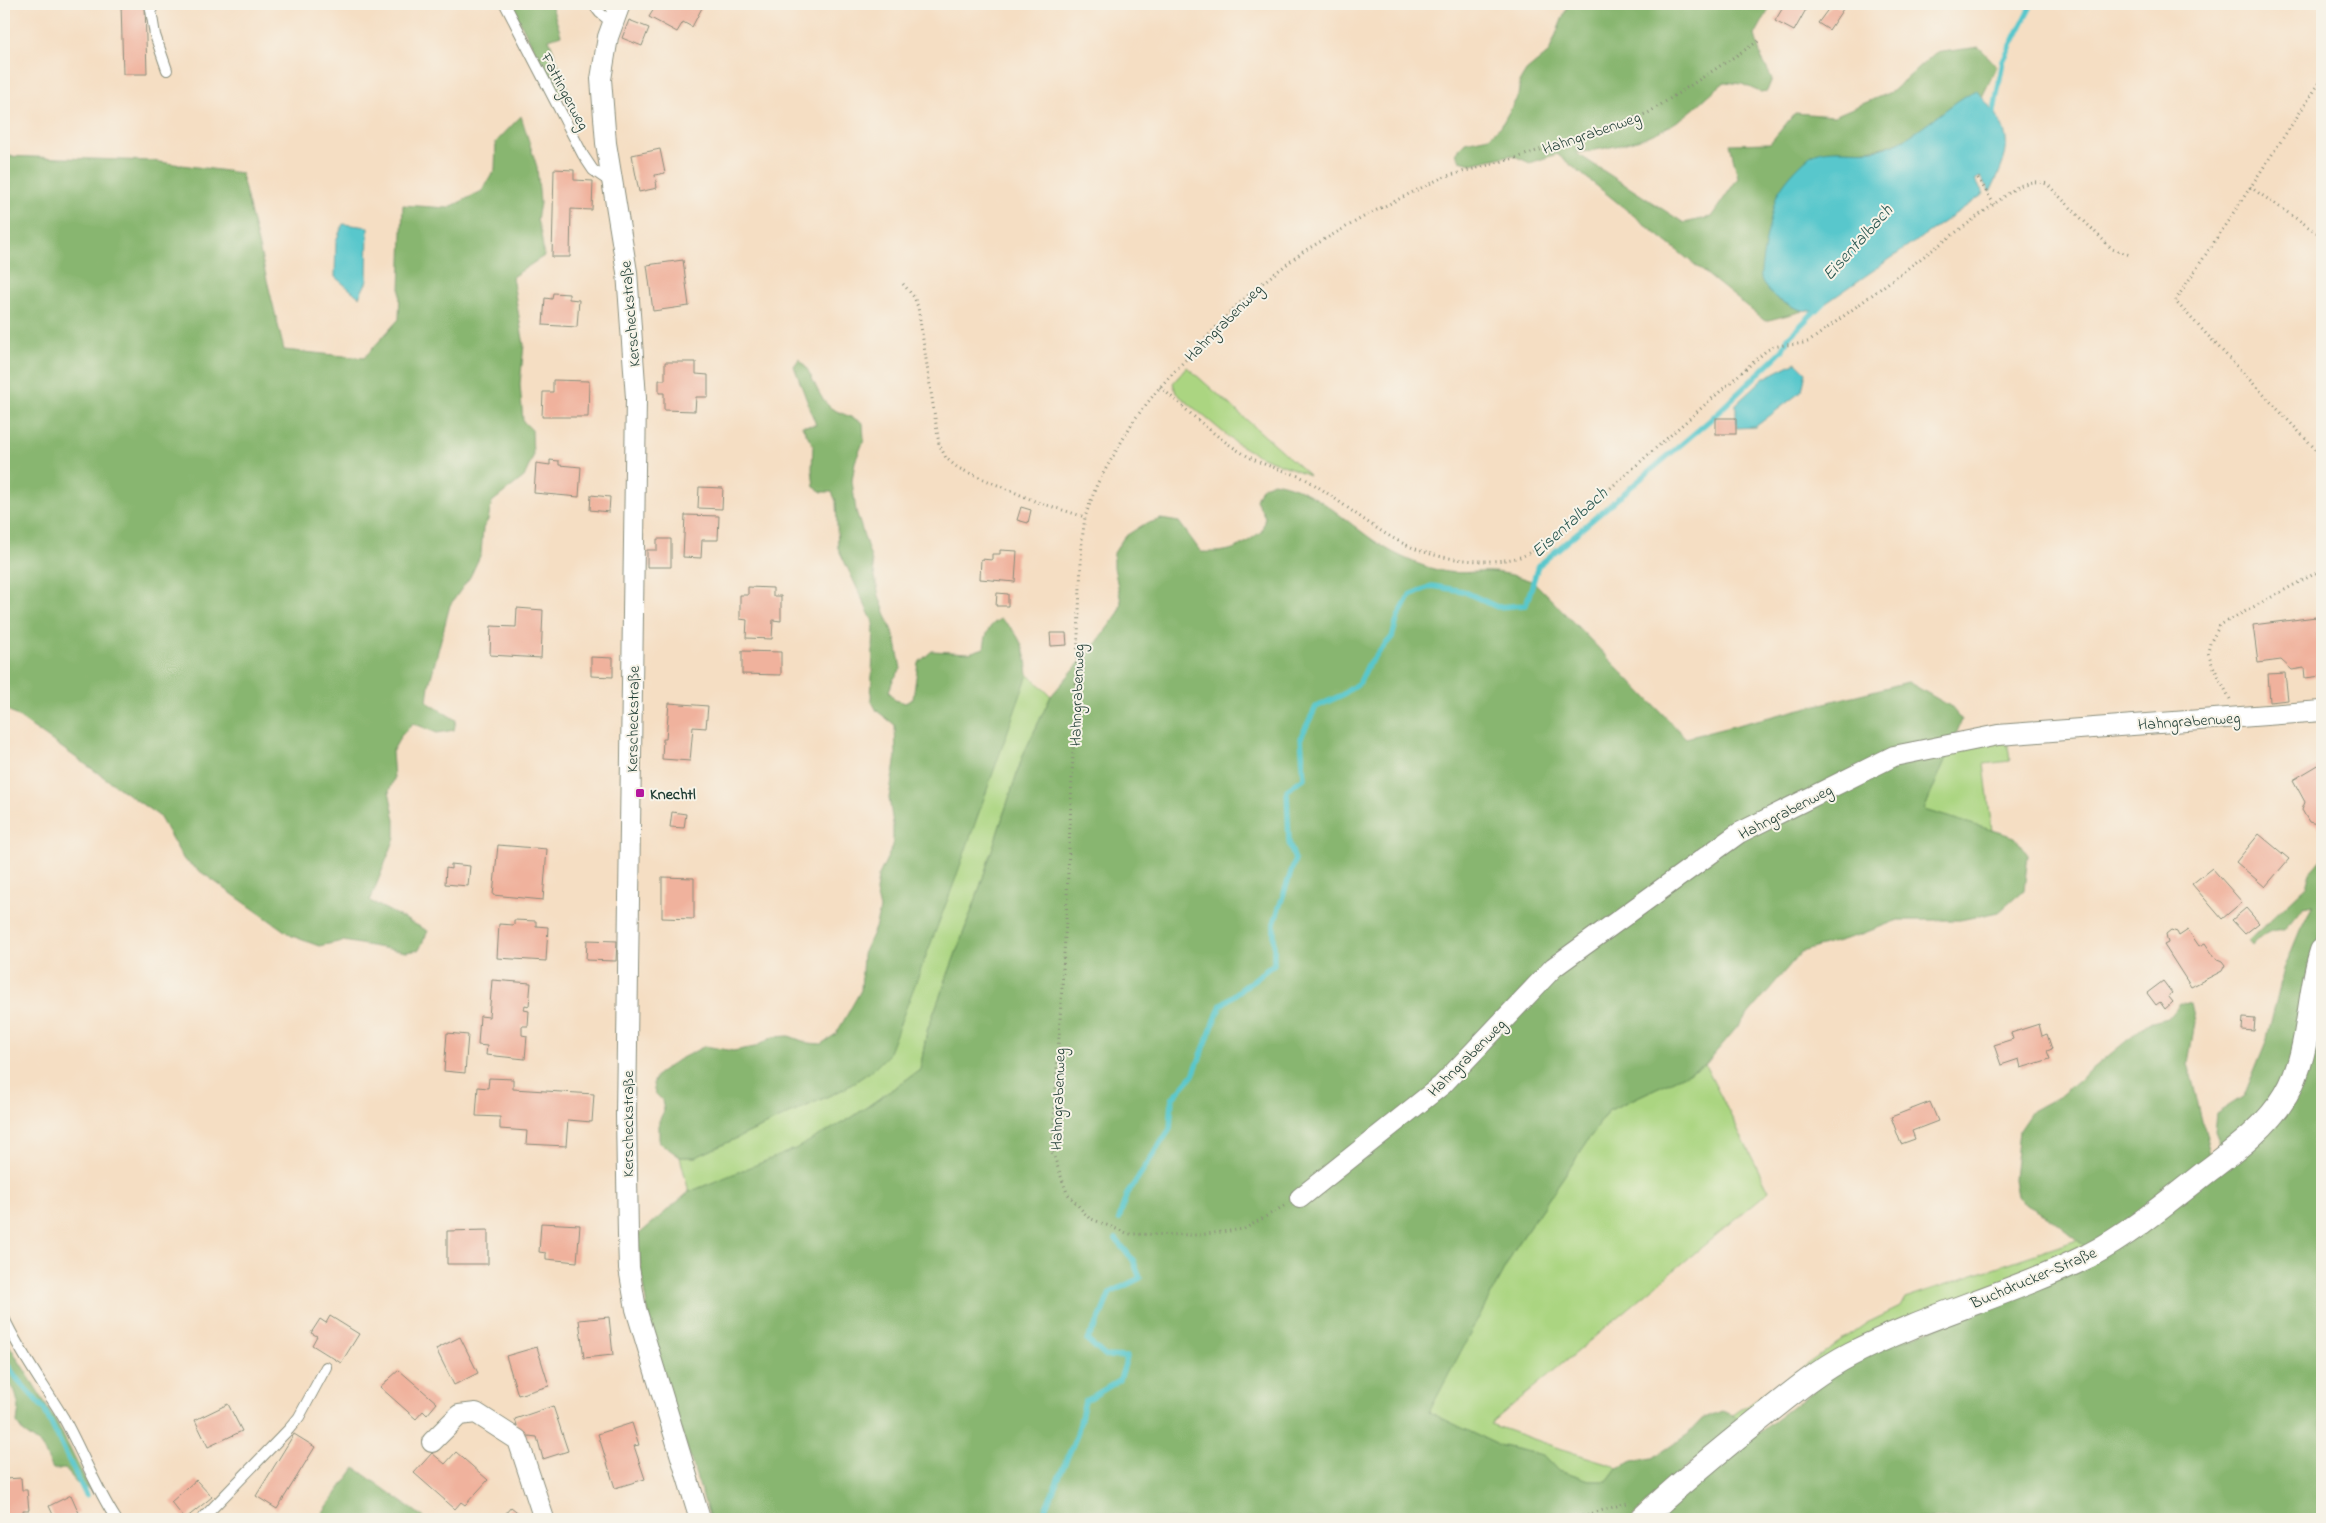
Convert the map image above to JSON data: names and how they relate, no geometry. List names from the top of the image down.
{
  "streets": {
    "street": ["Hahngrabenweg", "Kerscheckstraße", "Buchdrucker-Straße"],
    "lane": ["Fattingerweg"]
  },
  "crossings": [
    ["Fattingerweg", "Kerscheckstraße"]
  ],
  "water": ["Eisentalbach"],
  "places": {
    "transit": ["Knechtl"]
  }
}
